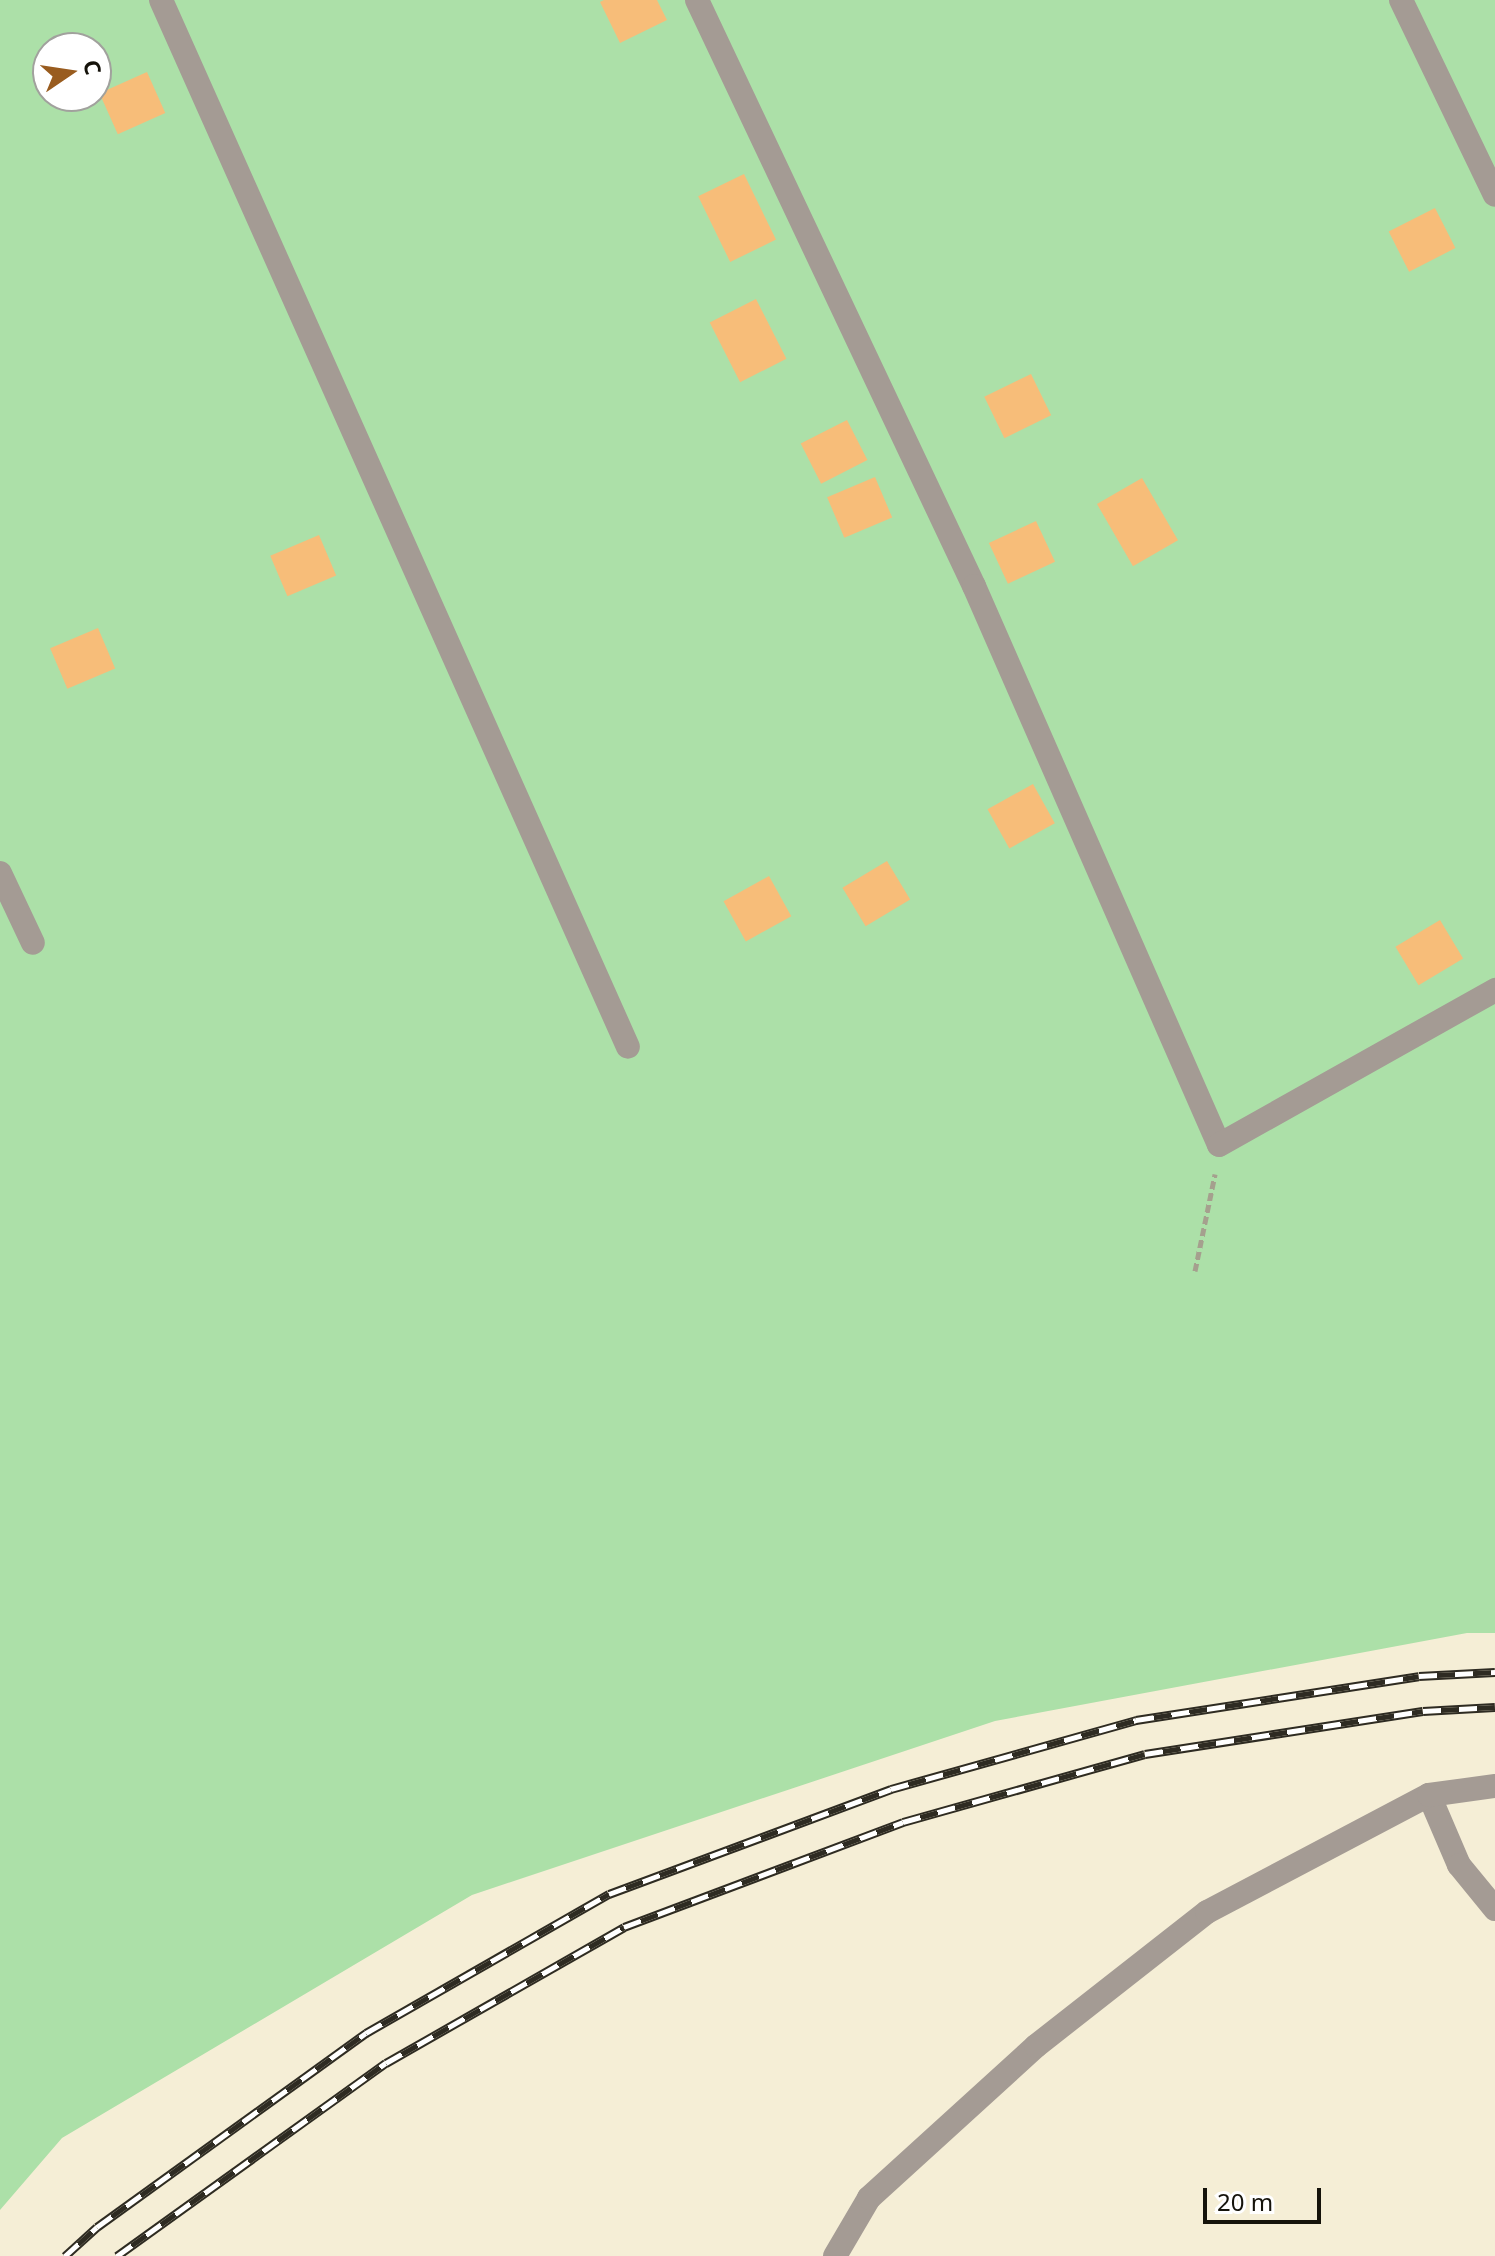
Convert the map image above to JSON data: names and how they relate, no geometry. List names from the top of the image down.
{
  "scale_bar": "20 m",
  "north": "right"
}
